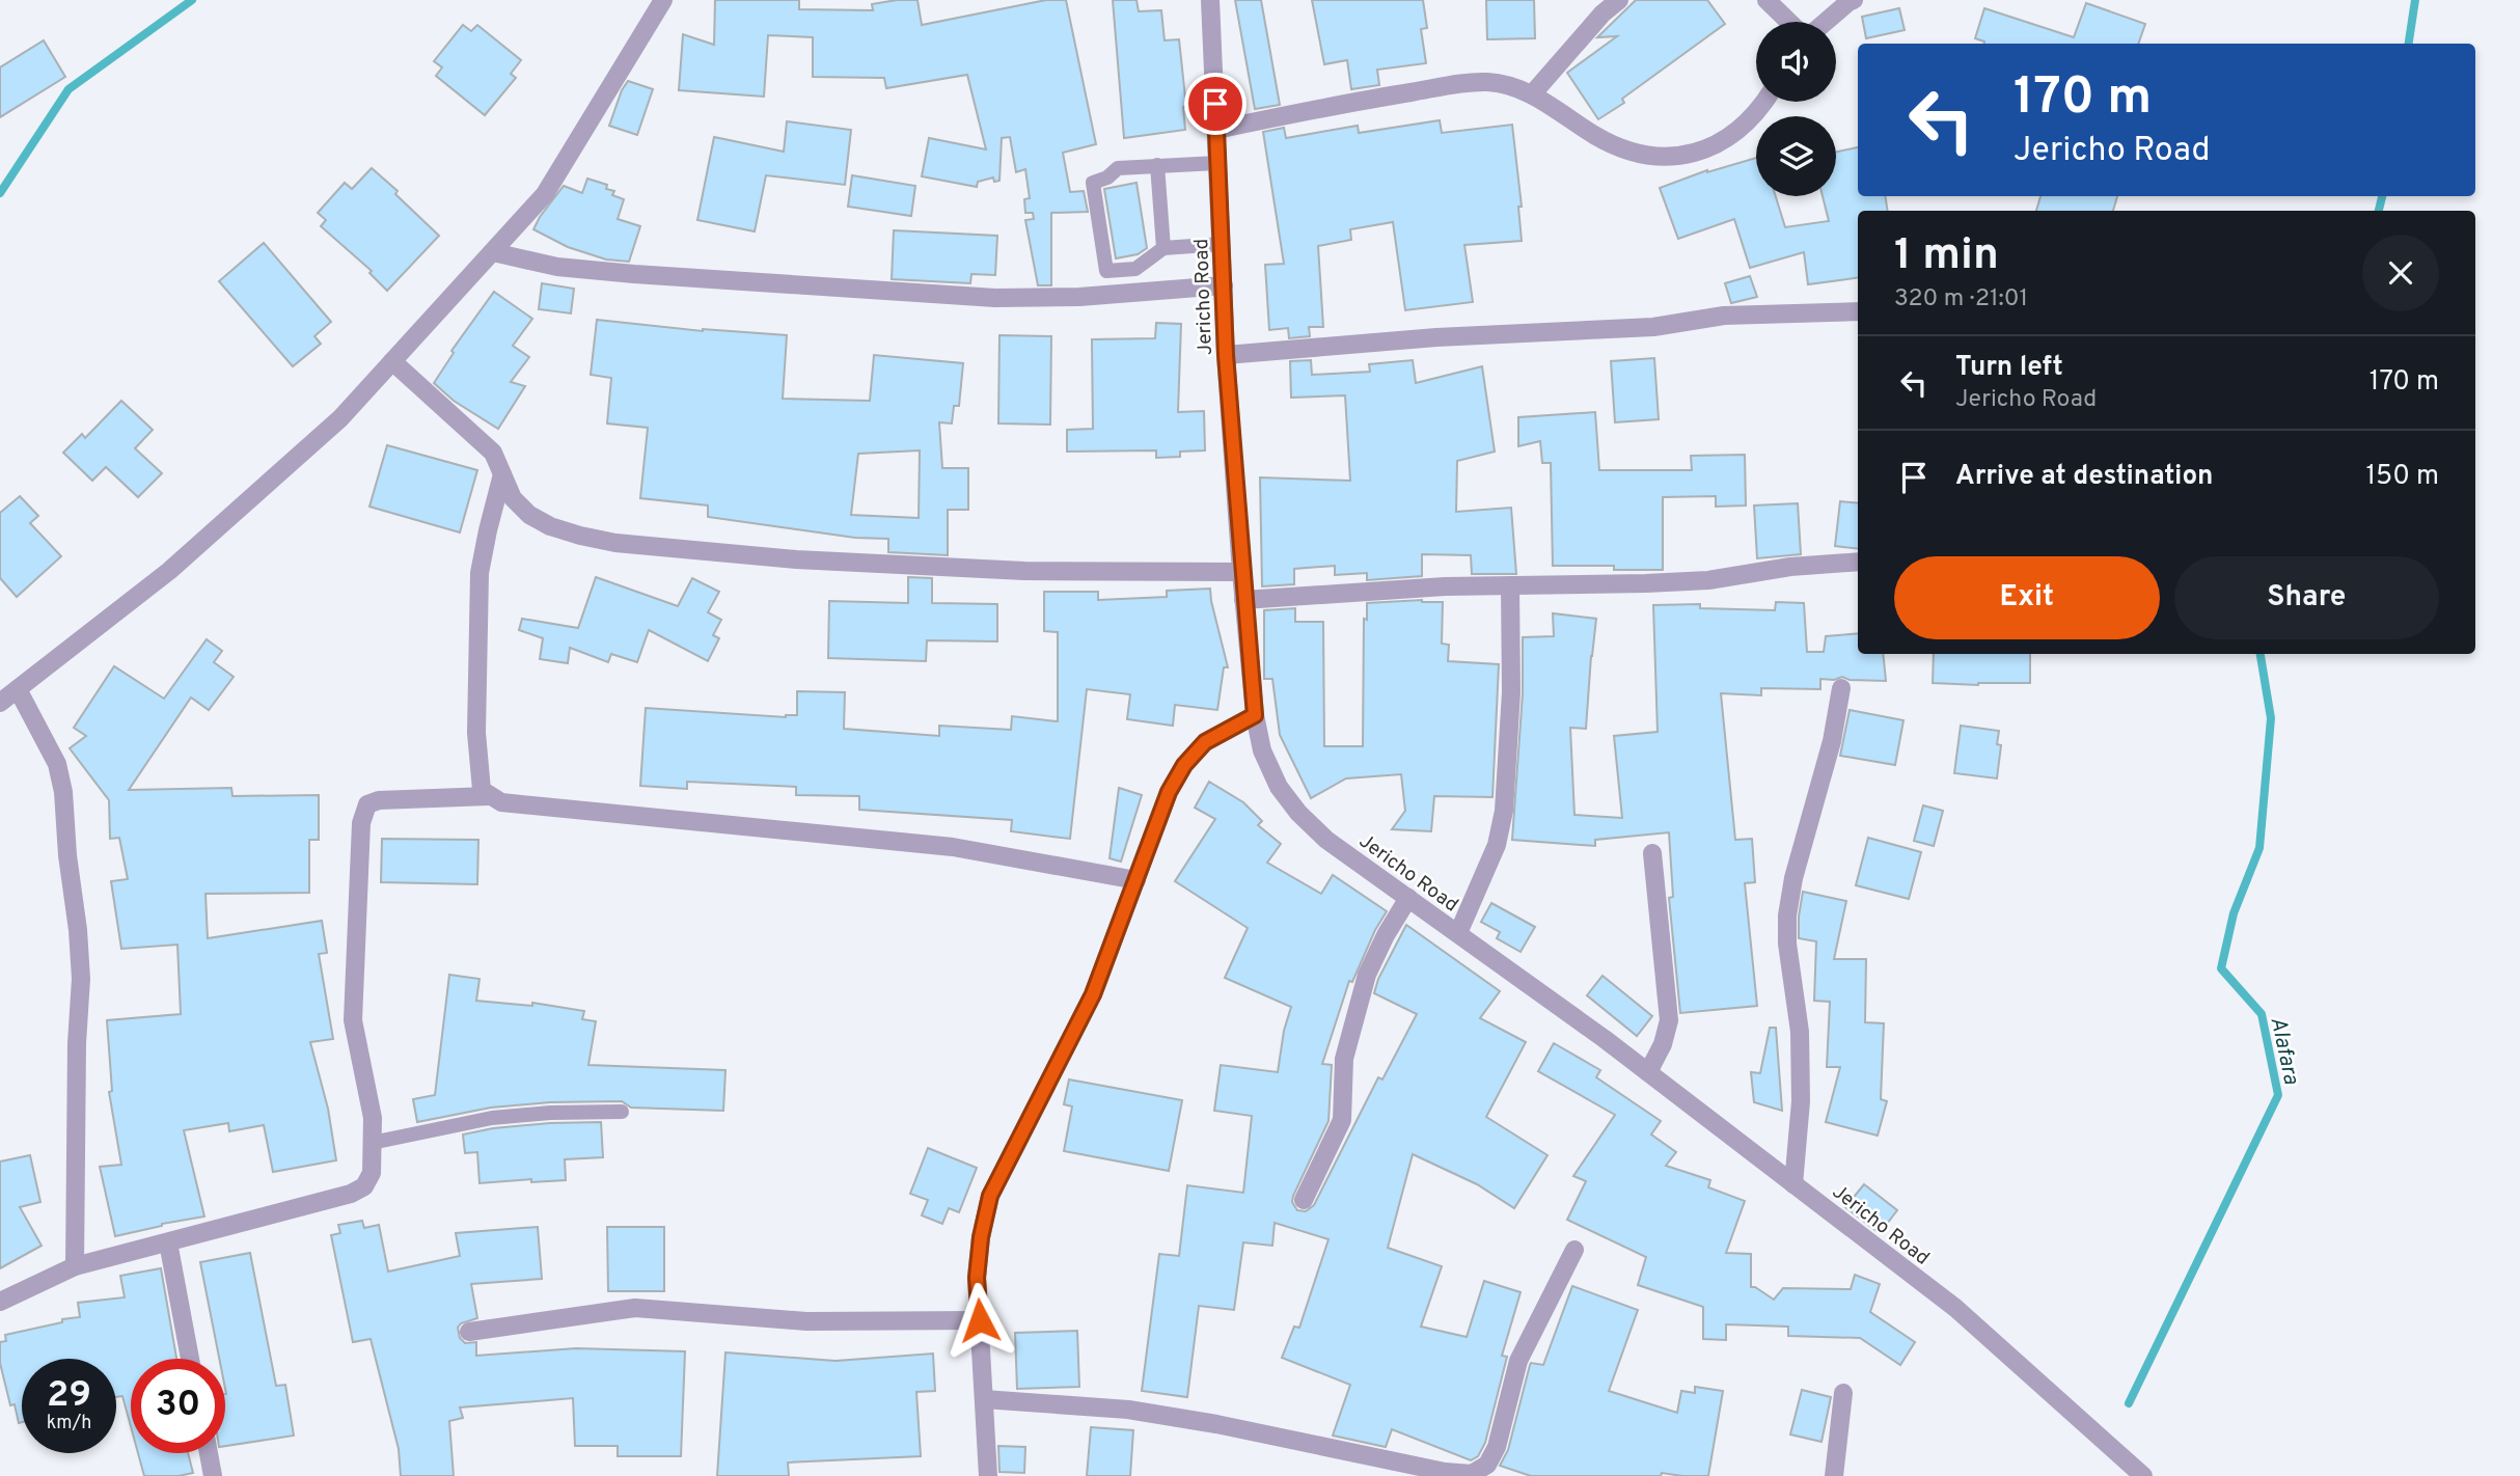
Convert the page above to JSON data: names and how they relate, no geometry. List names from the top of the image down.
{
  "streets": {
    "street": ["Jericho Road"]
  },
  "water": ["Alafara"],
  "page": {
    "turn": ["170 m", "Jericho Road"],
    "heading": ["1 min", "320 m · 21:01"],
    "list": [
      {
        "name": "Turn left",
        "note": "Jericho Road",
        "value": "170 m"
      },
      {
        "name": "Arrive at destination",
        "value": "150 m"
      }
    ],
    "buttons": ["Exit", "Share"],
    "speed": "29 km/h",
    "limit": "30"
  }
}
